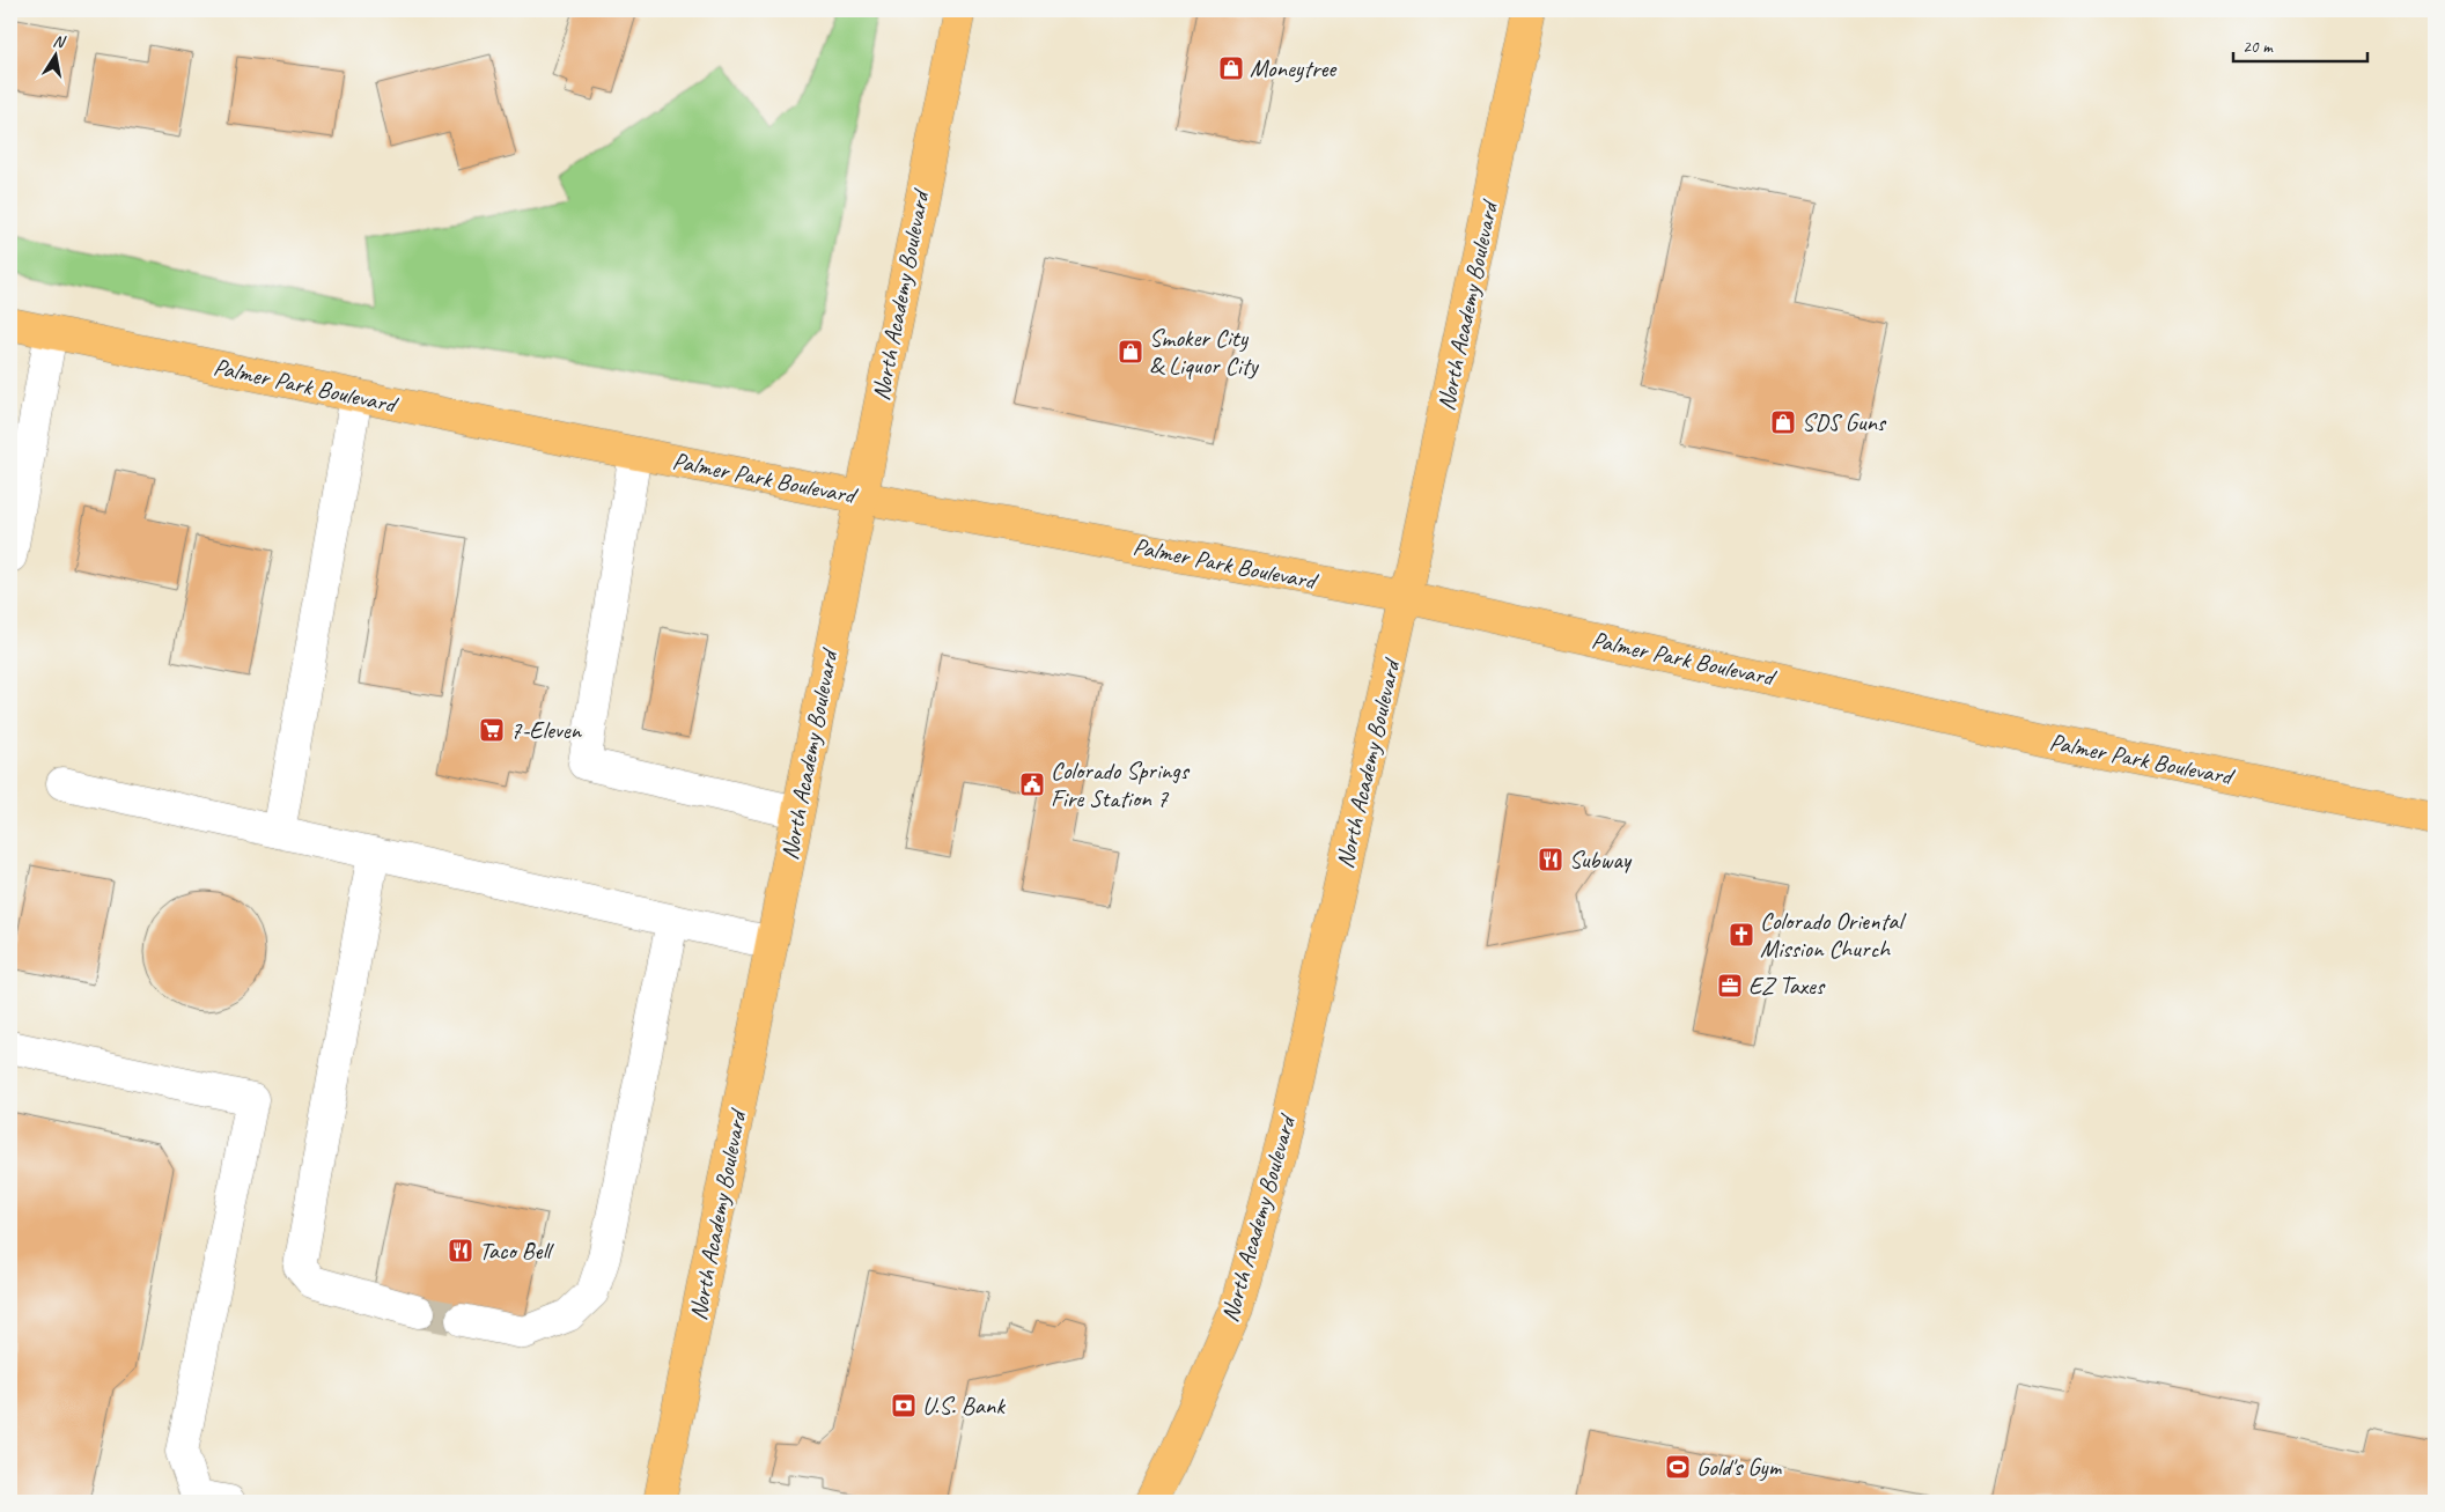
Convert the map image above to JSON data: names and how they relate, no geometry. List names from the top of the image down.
{
  "streets": {
    "main road": ["North Academy Boulevard", "Palmer Park Boulevard"]
  },
  "crossings": [
    ["North Academy Boulevard", "Palmer Park Boulevard"]
  ],
  "places": {
    "shop": ["Moneytree", "Smoker City & Liquor City", "SDS Guns"],
    "supermarket": ["7-Eleven"],
    "public building": ["Colorado Springs Fire Station 7"],
    "restaurant": ["Subway", "Taco Bell"],
    "church": ["Colorado Oriental Mission Church"],
    "office": ["EZ Taxes"],
    "bank": ["U.S. Bank"],
    "sports": ["Gold's Gym"]
  },
  "scale_bar": "20 m",
  "north": "top"
}
